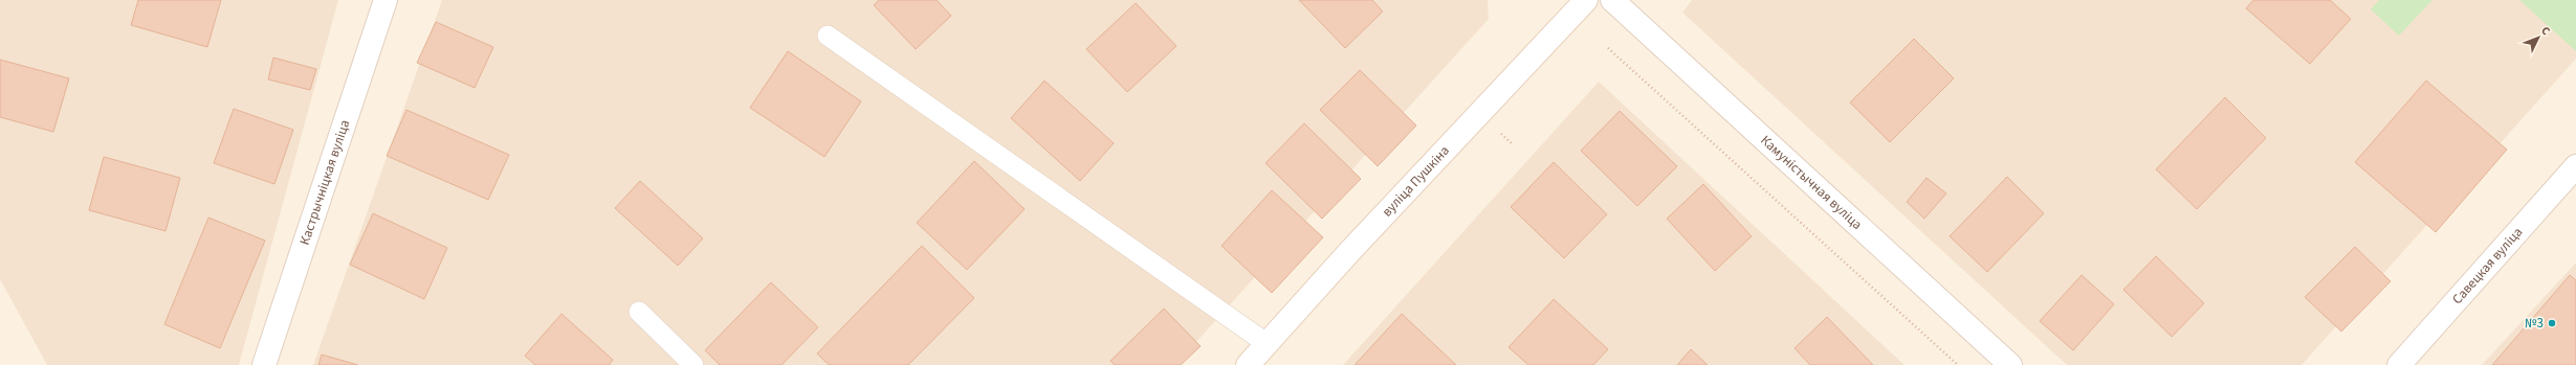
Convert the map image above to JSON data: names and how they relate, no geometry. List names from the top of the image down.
{
  "streets": {
    "street": [
      "вуліца Пушкіна",
      "Кастрычніцкая вуліца",
      "Камуністычная вуліца",
      "Савецкая вуліца"
    ]
  },
  "places": ["№3"],
  "north": "top right"
}
